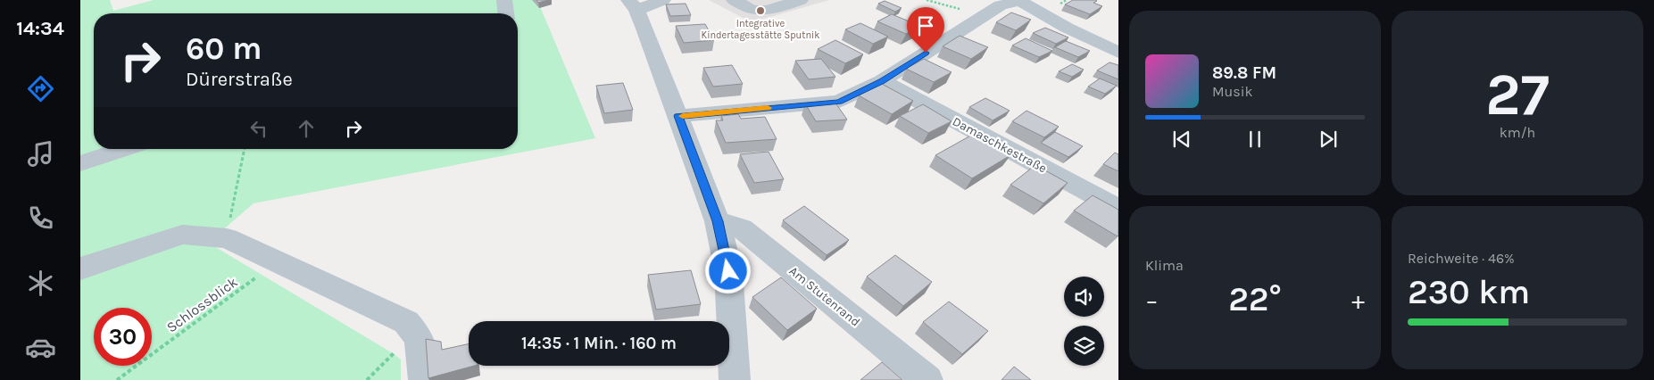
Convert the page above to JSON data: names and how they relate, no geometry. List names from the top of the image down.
{
  "streets": {
    "street": ["Damaschkestraße", "Am Stutenrand"],
    "path": ["Schlossblick"]
  },
  "places": ["Integrative Kindertagesstätte Sputnik"],
  "page": {
    "tabs": "14:34",
    "tile": [
      ["27", "km/h"],
      "Klima",
      ["Reichweite · 46%", "230 km"]
    ],
    "turn": ["60 m", "Dürerstraße"],
    "song": ["89.8 FM", "Musik"],
    "heat": ["−", "22°", "+"],
    "limit": "30",
    "trip": "14:35 · 1 Min. · 160 m"
  }
}
